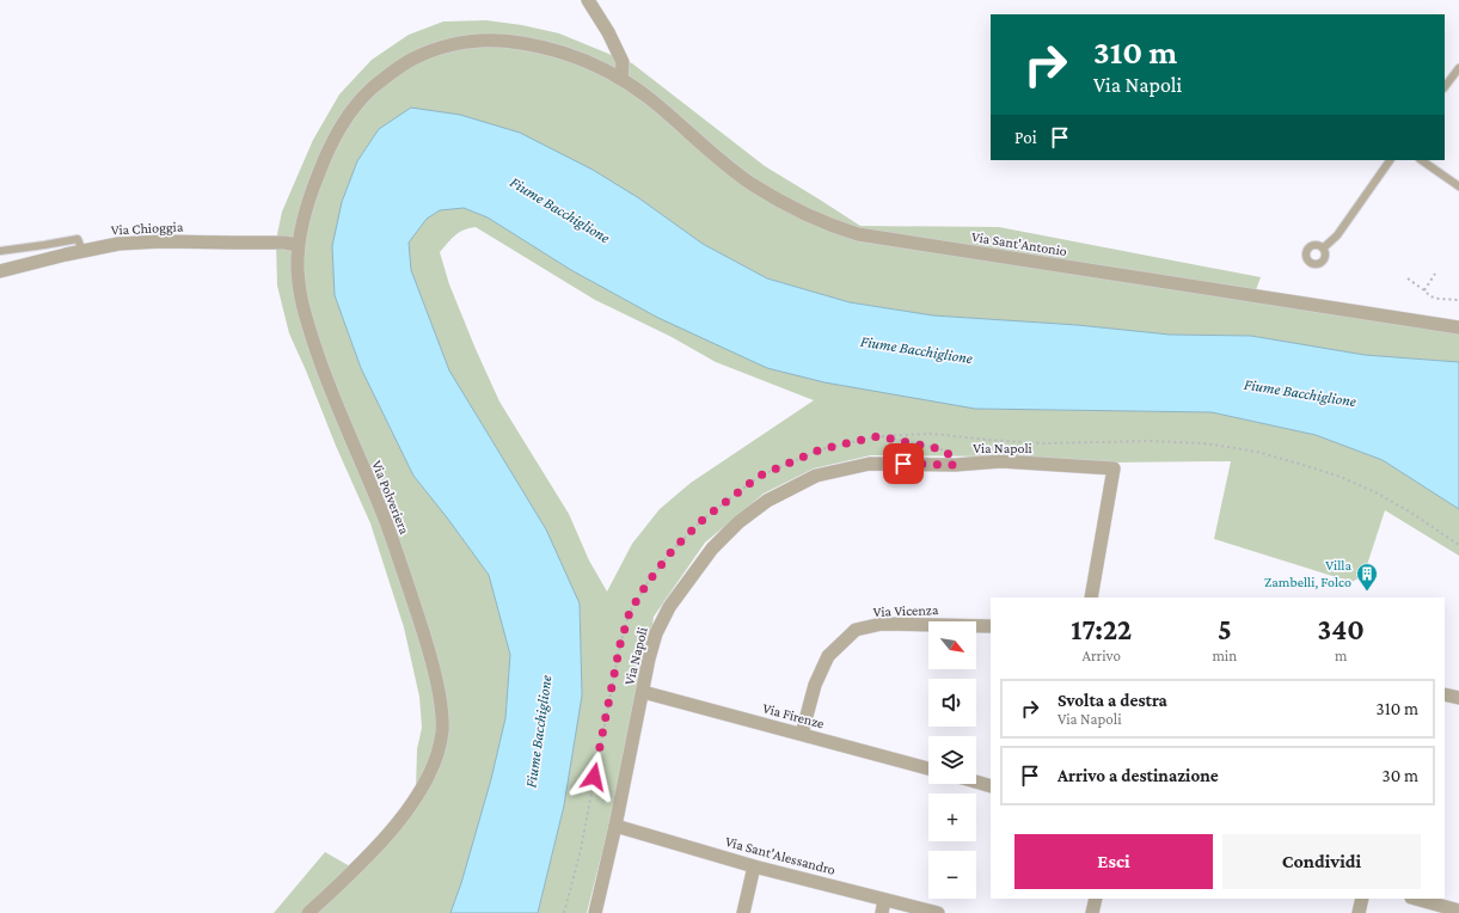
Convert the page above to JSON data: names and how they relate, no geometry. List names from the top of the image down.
{
  "streets": {
    "street": [
      "Via Chioggia",
      "Via Sant'Antonio",
      "Via Napoli",
      "Via Polveriera",
      "Via Vicenza",
      "Via Firenze",
      "Via Sant'Alessandro"
    ]
  },
  "crossings": [
    ["Via Chioggia", "Via Polveriera"],
    ["Via Sant'Antonio", "Via Polveriera"],
    ["Via Napoli", "Via Firenze"],
    ["Via Napoli", "Via Sant'Alessandro"],
    ["Via Vicenza", "Via Firenze"]
  ],
  "water": ["Fiume Bacchiglione"],
  "places": {
    "building": ["Villa Zambelli, Folco"]
  },
  "north": "bottom right",
  "page": {
    "turn": ["310 m", "Via Napoli"],
    "then": "Poi",
    "eta": [
      "17:22",
      "Arrivo",
      "5",
      "min",
      "340",
      "m"
    ],
    "map_buttons": ["+", "−"],
    "list": [
      {
        "name": "Svolta a destra",
        "note": "Via Napoli",
        "value": "310 m"
      },
      {
        "name": "Arrivo a destinazione",
        "value": "30 m"
      }
    ],
    "buttons": ["Esci", "Condividi"]
  }
}
